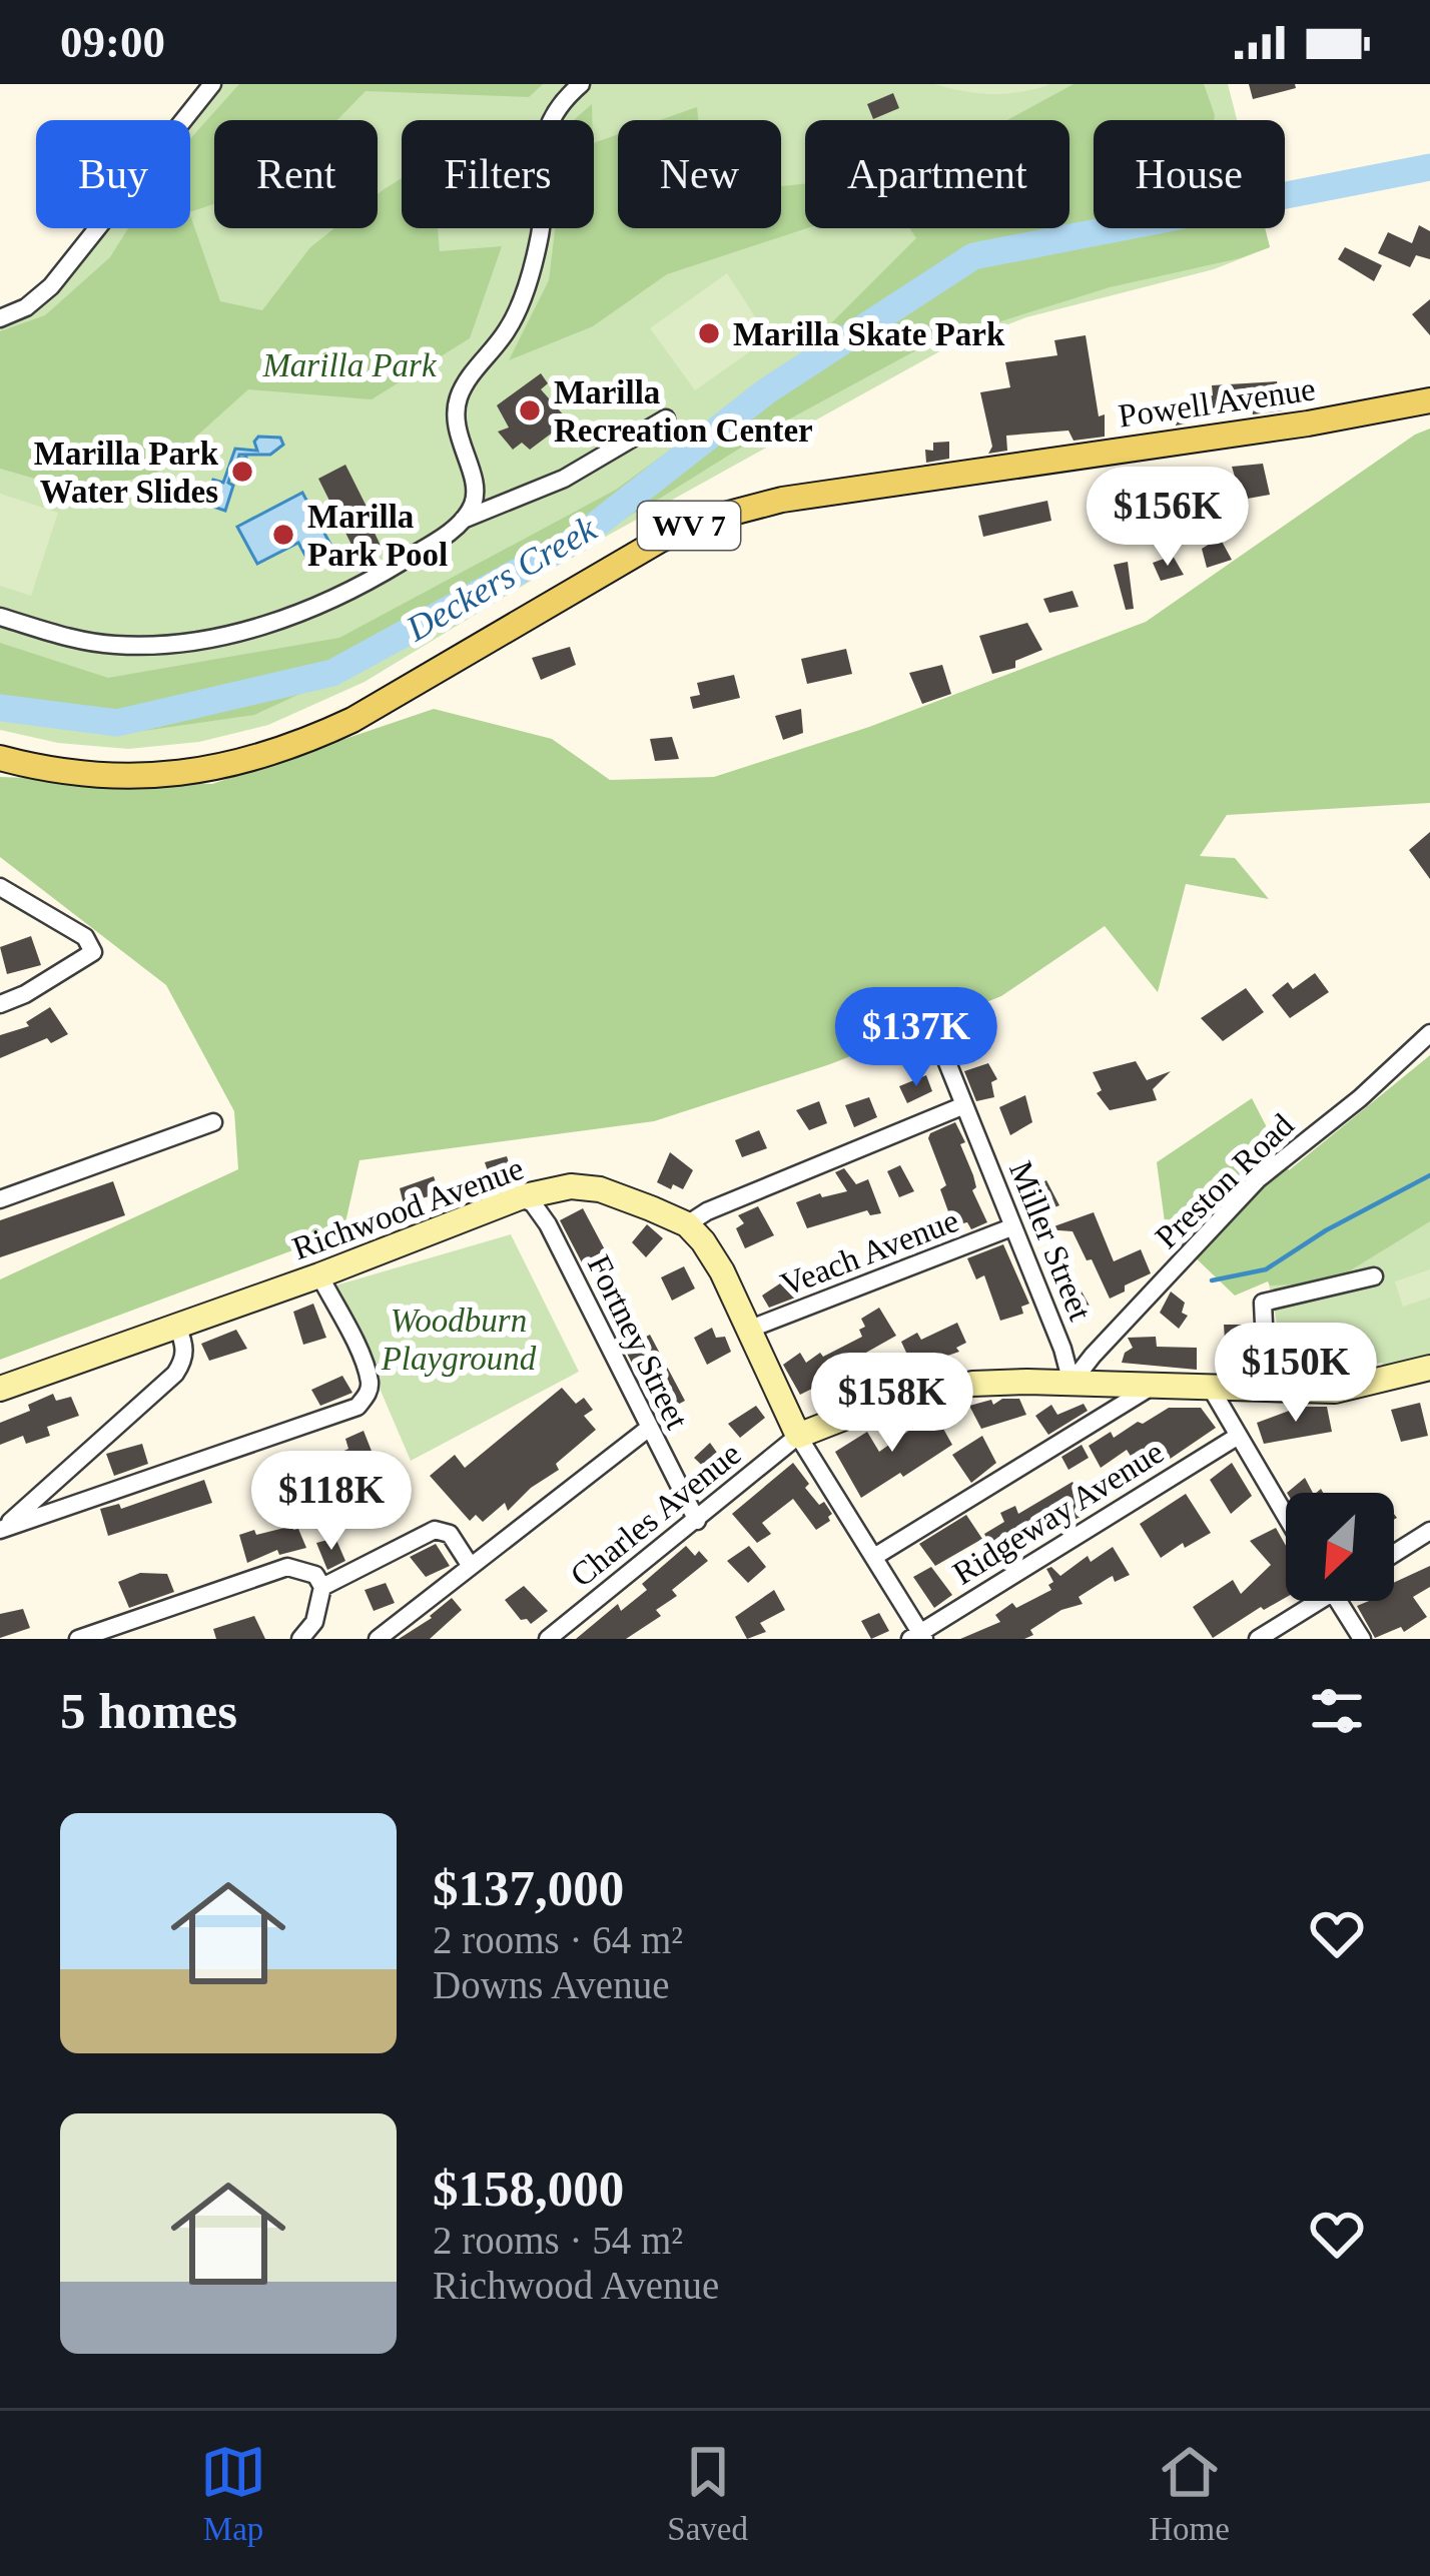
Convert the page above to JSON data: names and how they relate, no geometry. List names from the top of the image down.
{
  "streets": {
    "main road": ["Powell Avenue", "WV 7"],
    "street": [
      "Preston Road",
      "Richwood Avenue",
      "Miller Street",
      "Veach Avenue",
      "Fortney Street",
      "Ridgeway Avenue",
      "Charles Avenue"
    ]
  },
  "crossings": [
    ["Preston Road", "Miller Street"],
    ["Richwood Avenue", "Fortney Street"],
    ["Miller Street", "Veach Avenue"],
    ["Fortney Street", "Charles Avenue"]
  ],
  "water": ["Deckers Creek"],
  "parks": ["Marilla Park", "Woodburn Playground"],
  "places": [
    "Marilla Skate Park",
    "Marilla Recreation Center",
    "Marilla Park Water Slides",
    "Marilla Park Pool"
  ],
  "north": "bottom left",
  "page": {
    "status": "09:00",
    "chip": [
      "Buy",
      "Rent",
      "Filters",
      "New",
      "Apartment",
      "House"
    ],
    "price": [
      "$156K",
      "$137K",
      "$150K",
      "$158K",
      "$118K"
    ],
    "heading": "5 homes",
    "list": [
      {
        "name": "$137,000",
        "note": "2 rooms · 64 m² · Downs Avenue"
      },
      {
        "name": "$158,000",
        "note": "2 rooms · 54 m² · Richwood Avenue"
      }
    ],
    "tabs": ["Map", "Saved", "Home"]
  }
}
